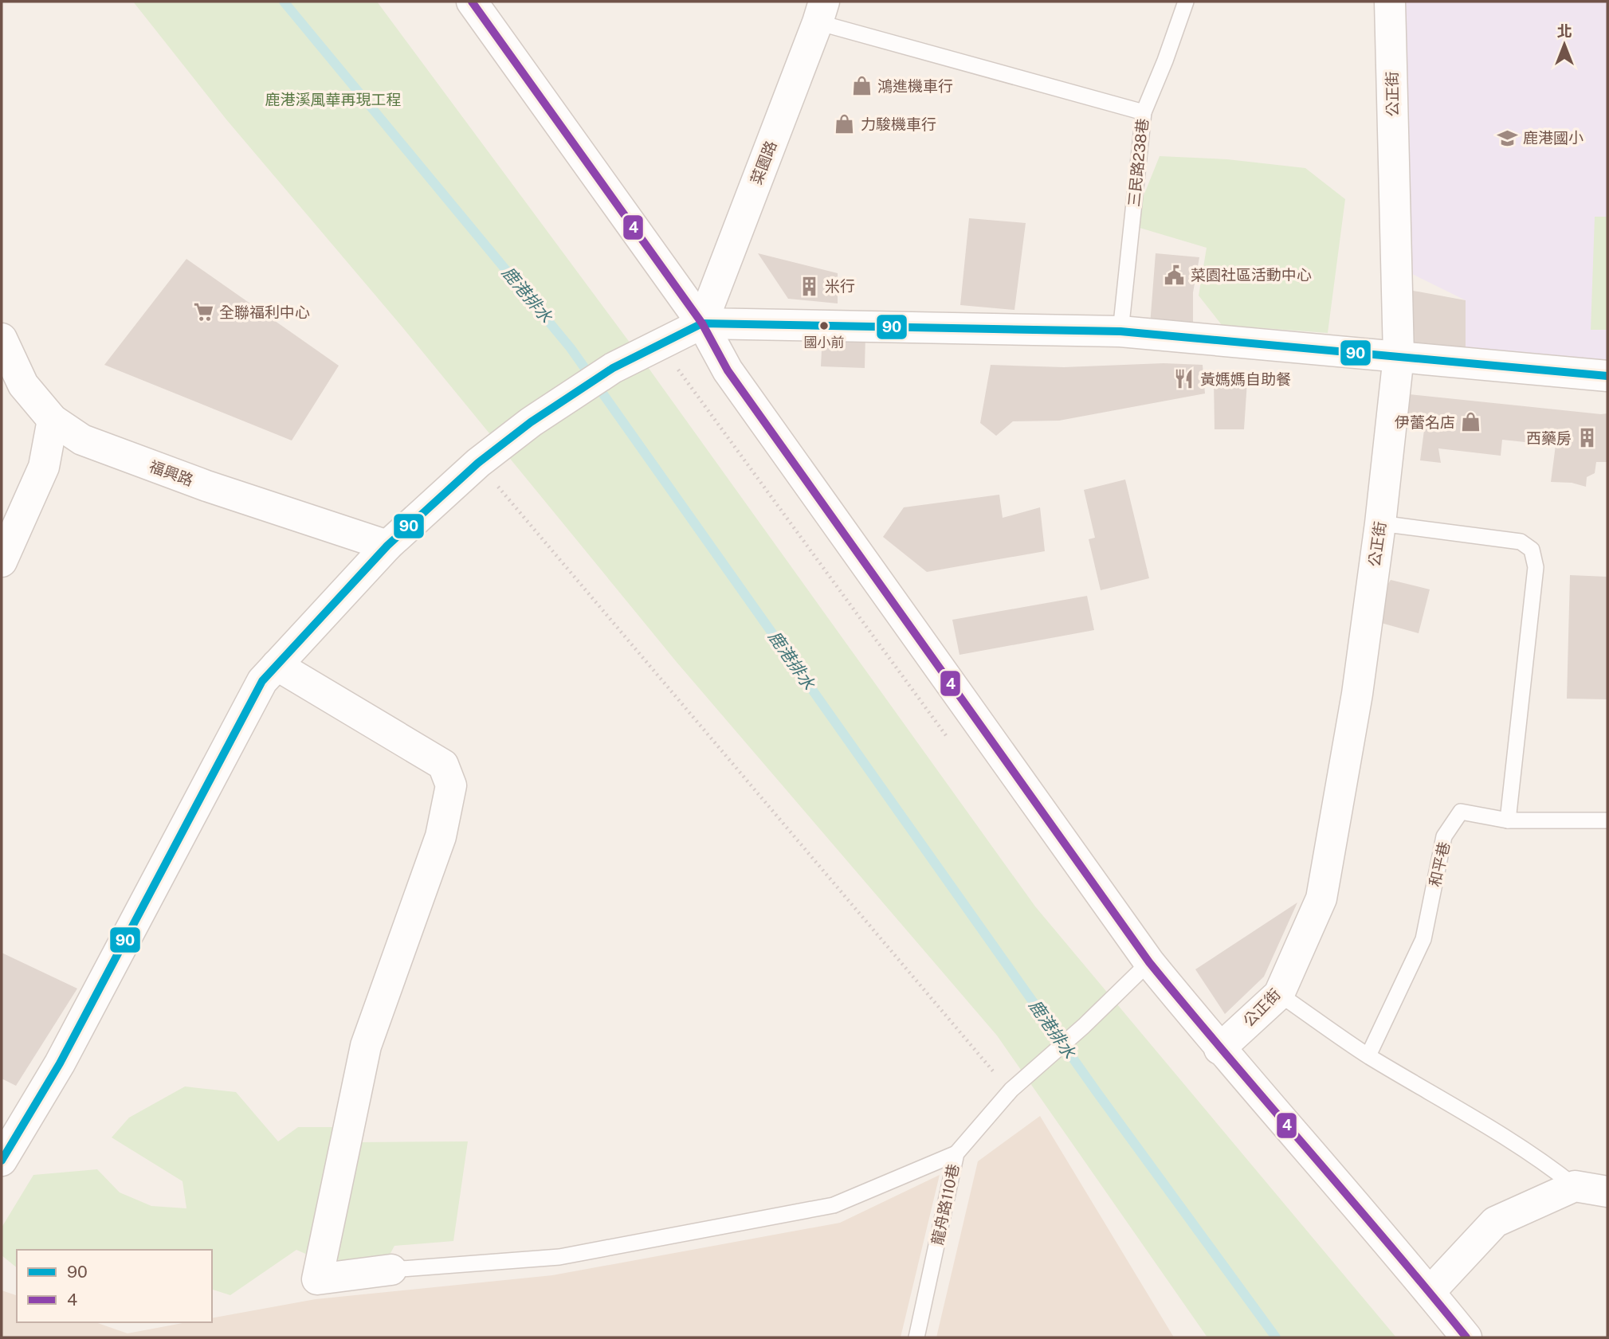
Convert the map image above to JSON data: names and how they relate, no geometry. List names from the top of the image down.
{
  "streets": {
    "street": ["公正街", "菜園路", "福興路"],
    "lane": ["三民路238巷", "和平巷", "龍舟路110巷"]
  },
  "water": ["鹿港排水"],
  "parks": ["鹿港溪風華再現工程"],
  "places": {
    "shop": ["鴻進機車行", "力駿機車行", "伊蕾名店"],
    "school or university": ["鹿港國小"],
    "public building": ["菜園社區活動中心"],
    "building": ["米行", "西藥房"],
    "supermarket": ["全聯福利中心"],
    "other": ["國小前"],
    "restaurant": ["黃媽媽自助餐"]
  },
  "lines": ["transit line 4", "transit line 90"],
  "legend": ["90", "4"],
  "north": "top"
}
